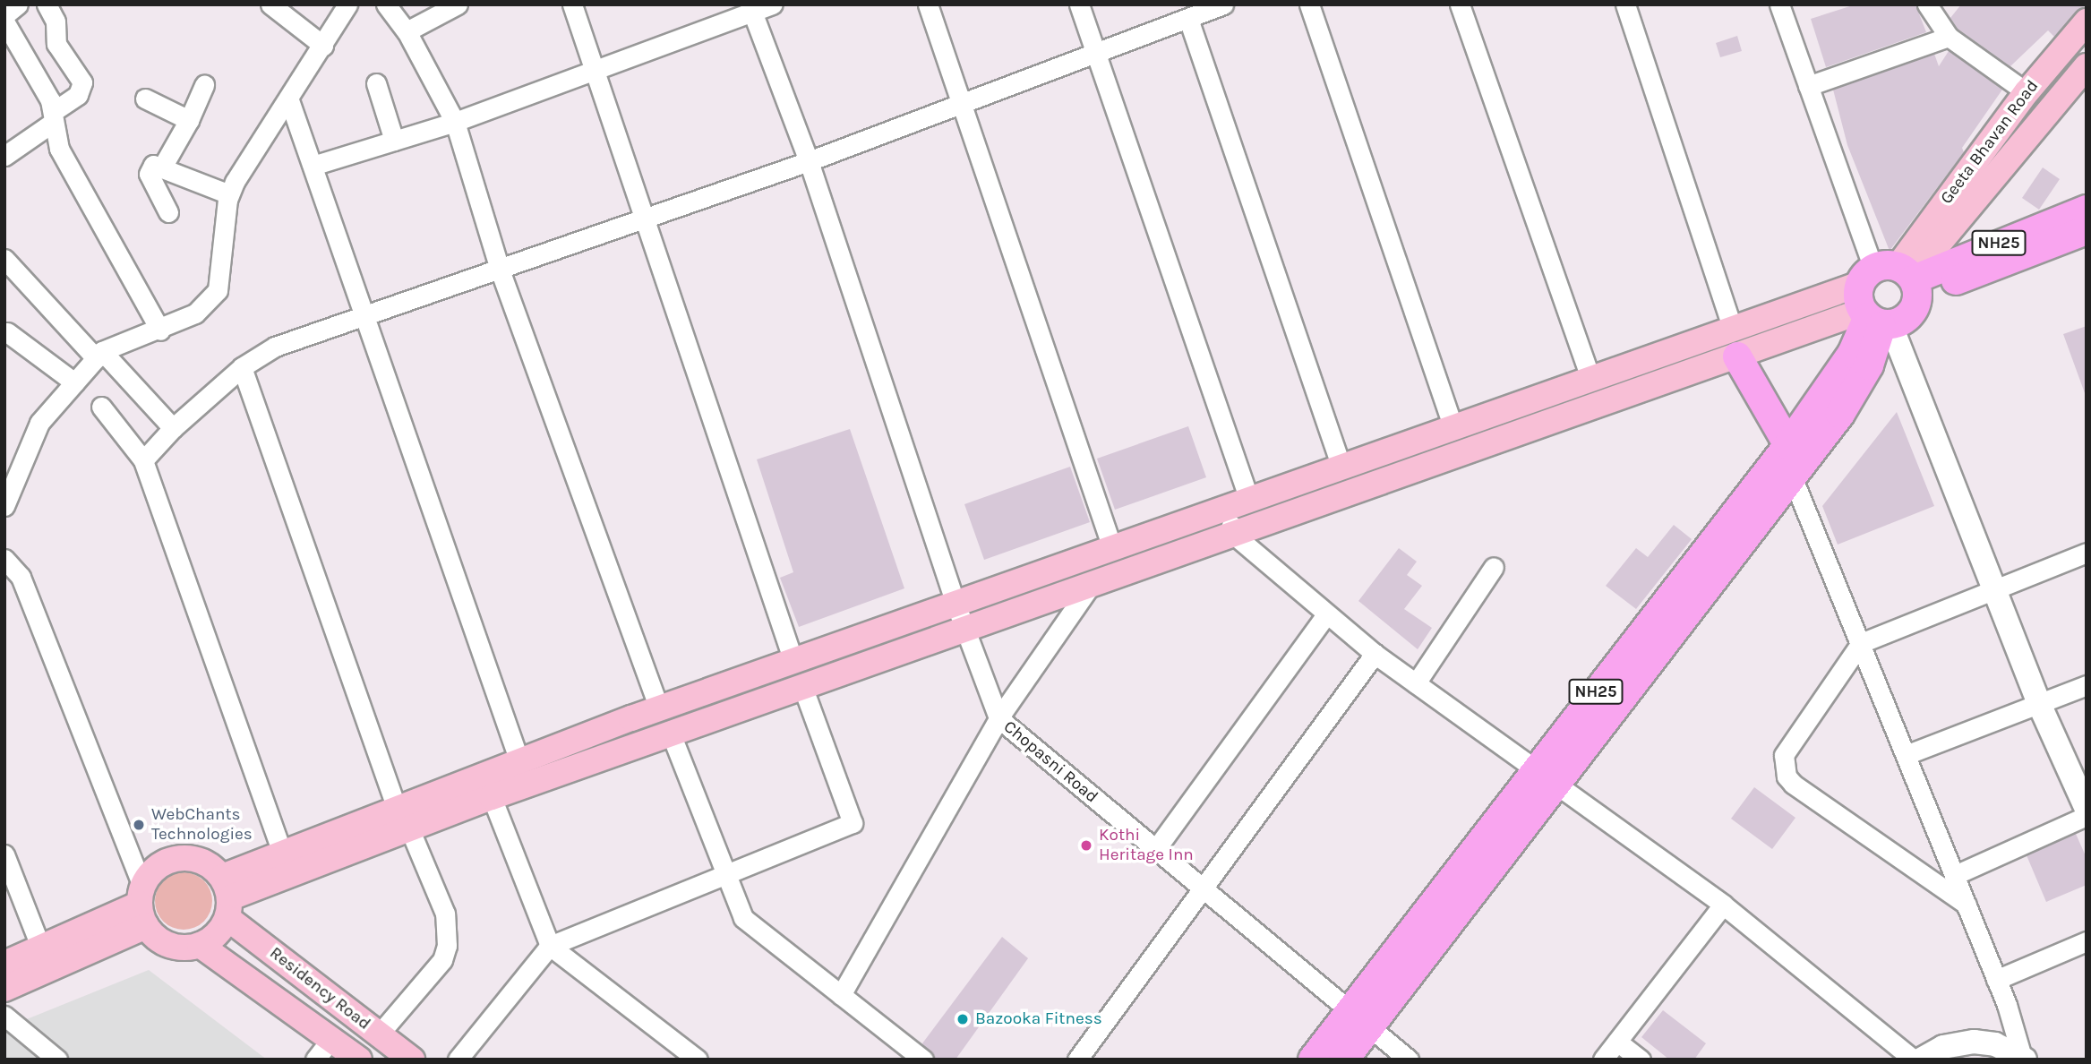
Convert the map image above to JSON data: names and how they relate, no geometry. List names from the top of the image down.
{
  "streets": {
    "main road": ["Geeta Bhavan Road", "NH25", "Residency Road"],
    "street": ["Chopasni Road"]
  },
  "crossings": [
    ["Geeta Bhavan Road", "NH25"],
    ["NH25", "Chopasni Road"]
  ],
  "places": ["WebChants Technologies", "Kothi Heritage Inn", "Bazooka Fitness"]
}
